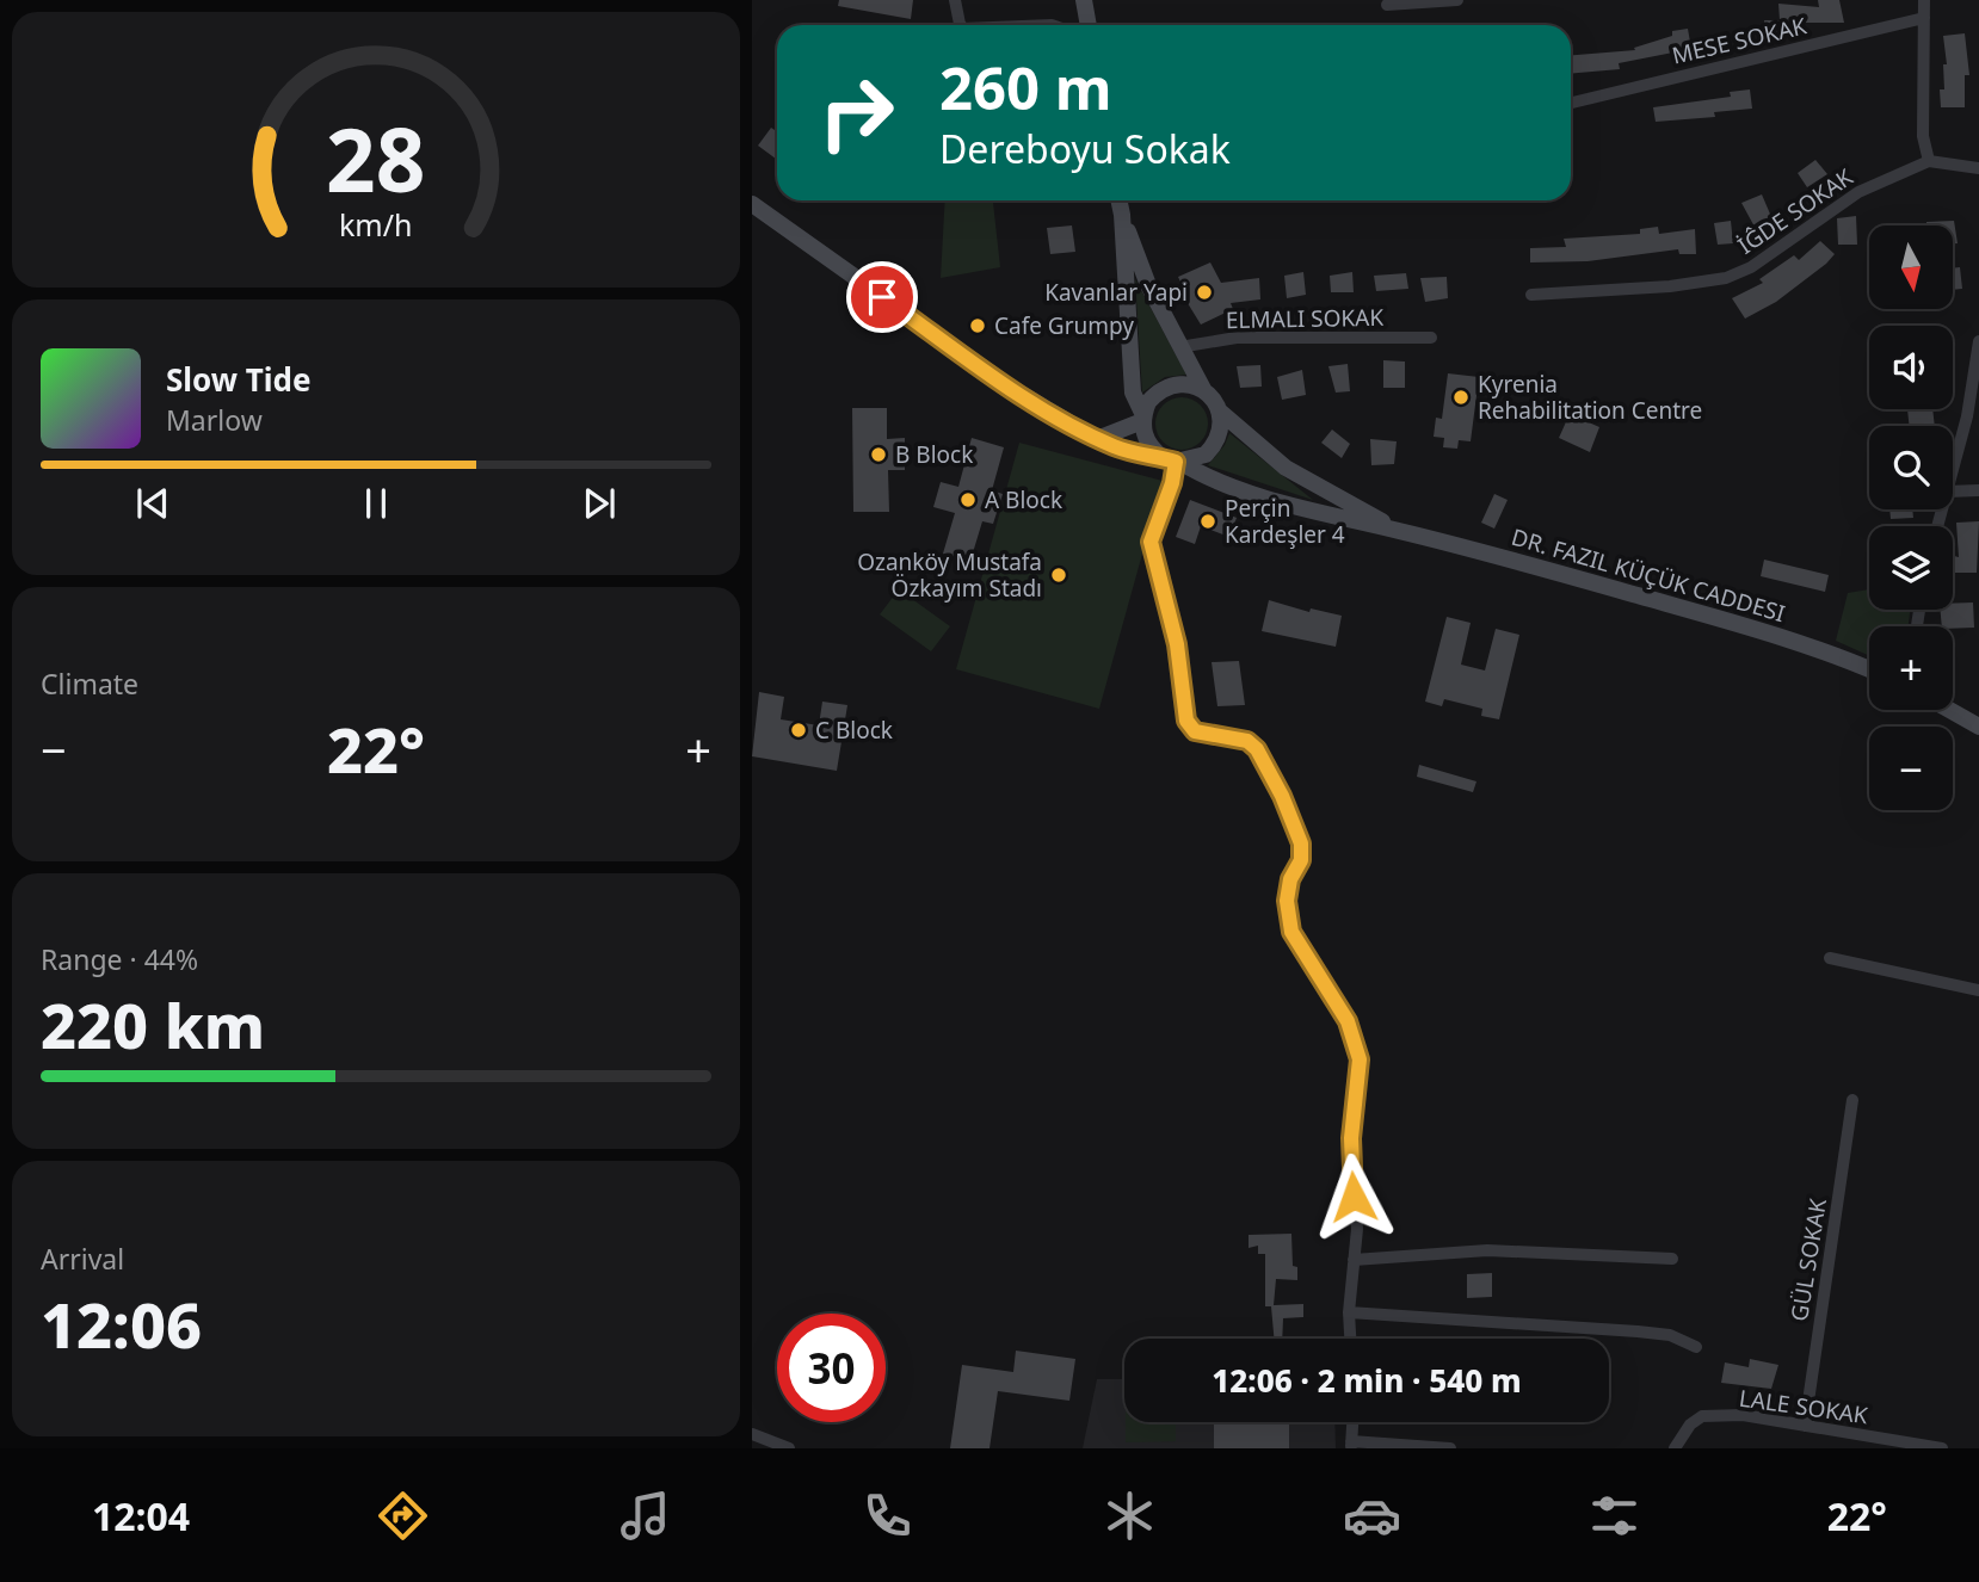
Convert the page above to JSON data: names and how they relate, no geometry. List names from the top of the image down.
{
  "streets": {
    "street": [
      "MESE SOKAK",
      "İĜDE SOKAK",
      "ELMALI SOKAK",
      "GÜL SOKAK",
      "LALE SOKAK"
    ]
  },
  "crossings": [
    ["GÜL SOKAK", "LALE SOKAK"]
  ],
  "places": [
    "Kavanlar Yapi",
    "Cafe Grumpy",
    "Kyrenia Rehabilitation Centre",
    "B Block",
    "A Block",
    "Perçin Kardeşler 4",
    "Ozanköy Mustafa Özkayım Stadı",
    "C Block"
  ],
  "north": "bottom",
  "page": {
    "turn": ["260 m", "Dereboyu Sokak"],
    "map_buttons": ["+", "−"],
    "song": ["Slow Tide", "Marlow"],
    "tile": [
      "Climate",
      ["Range · 44%", "220 km"],
      ["Arrival", "12:06"]
    ],
    "heat": ["−", "22°", "+"],
    "limit": "30",
    "trip": "12:06 · 2 min · 540 m",
    "tabs": ["12:04", "22°"],
    "gauge": ["28", "km/h"]
  }
}
